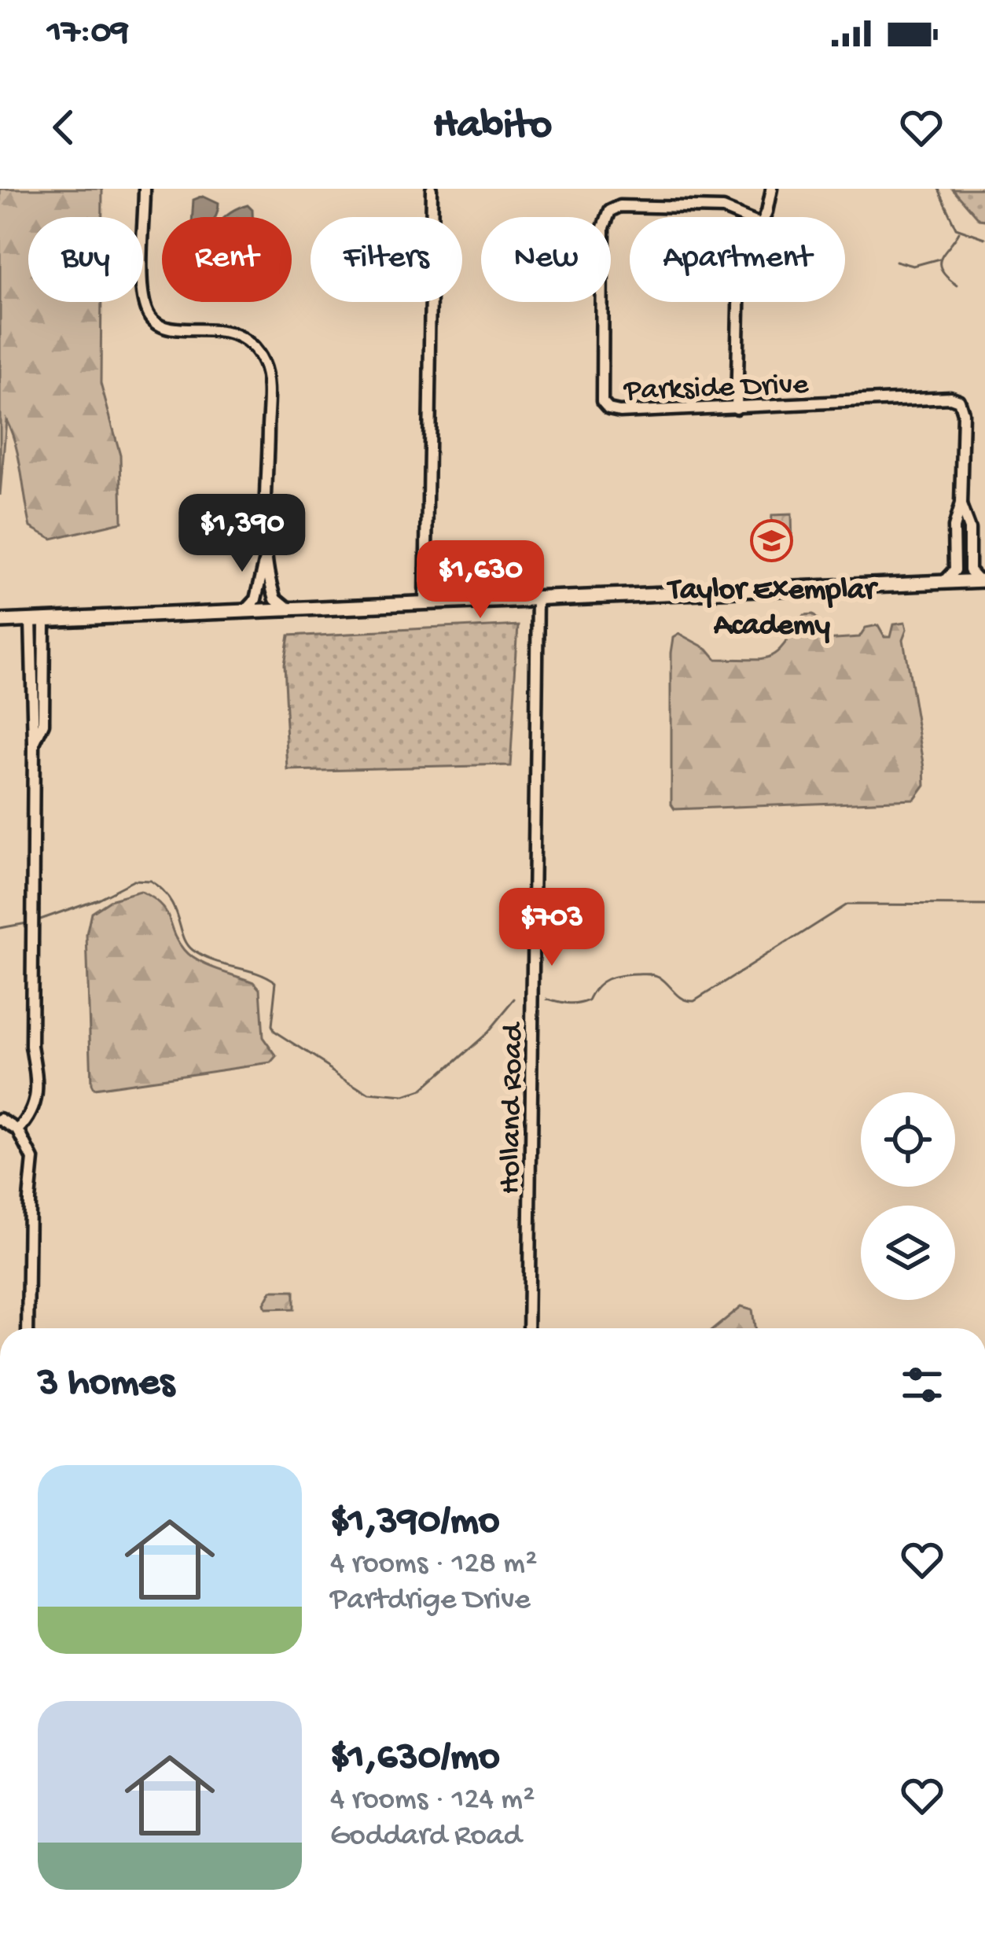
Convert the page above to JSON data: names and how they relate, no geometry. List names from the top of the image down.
{
  "streets": {
    "street": ["Parkside Drive", "Holland Road"]
  },
  "places": {
    "school or university": ["Taylor Exemplar Academy"]
  },
  "page": {
    "status": "17:09",
    "header": "Habito",
    "chip": [
      "Buy",
      "Rent",
      "Filters",
      "New",
      "Apartment"
    ],
    "price": ["$1,390", "$1,630", "$703"],
    "heading": "3 homes",
    "list": [
      {
        "name": "$1,390/mo",
        "note": "4 rooms · 128 m² · Partdrige Drive"
      },
      {
        "name": "$1,630/mo",
        "note": "4 rooms · 124 m² · Goddard Road"
      }
    ]
  }
}
